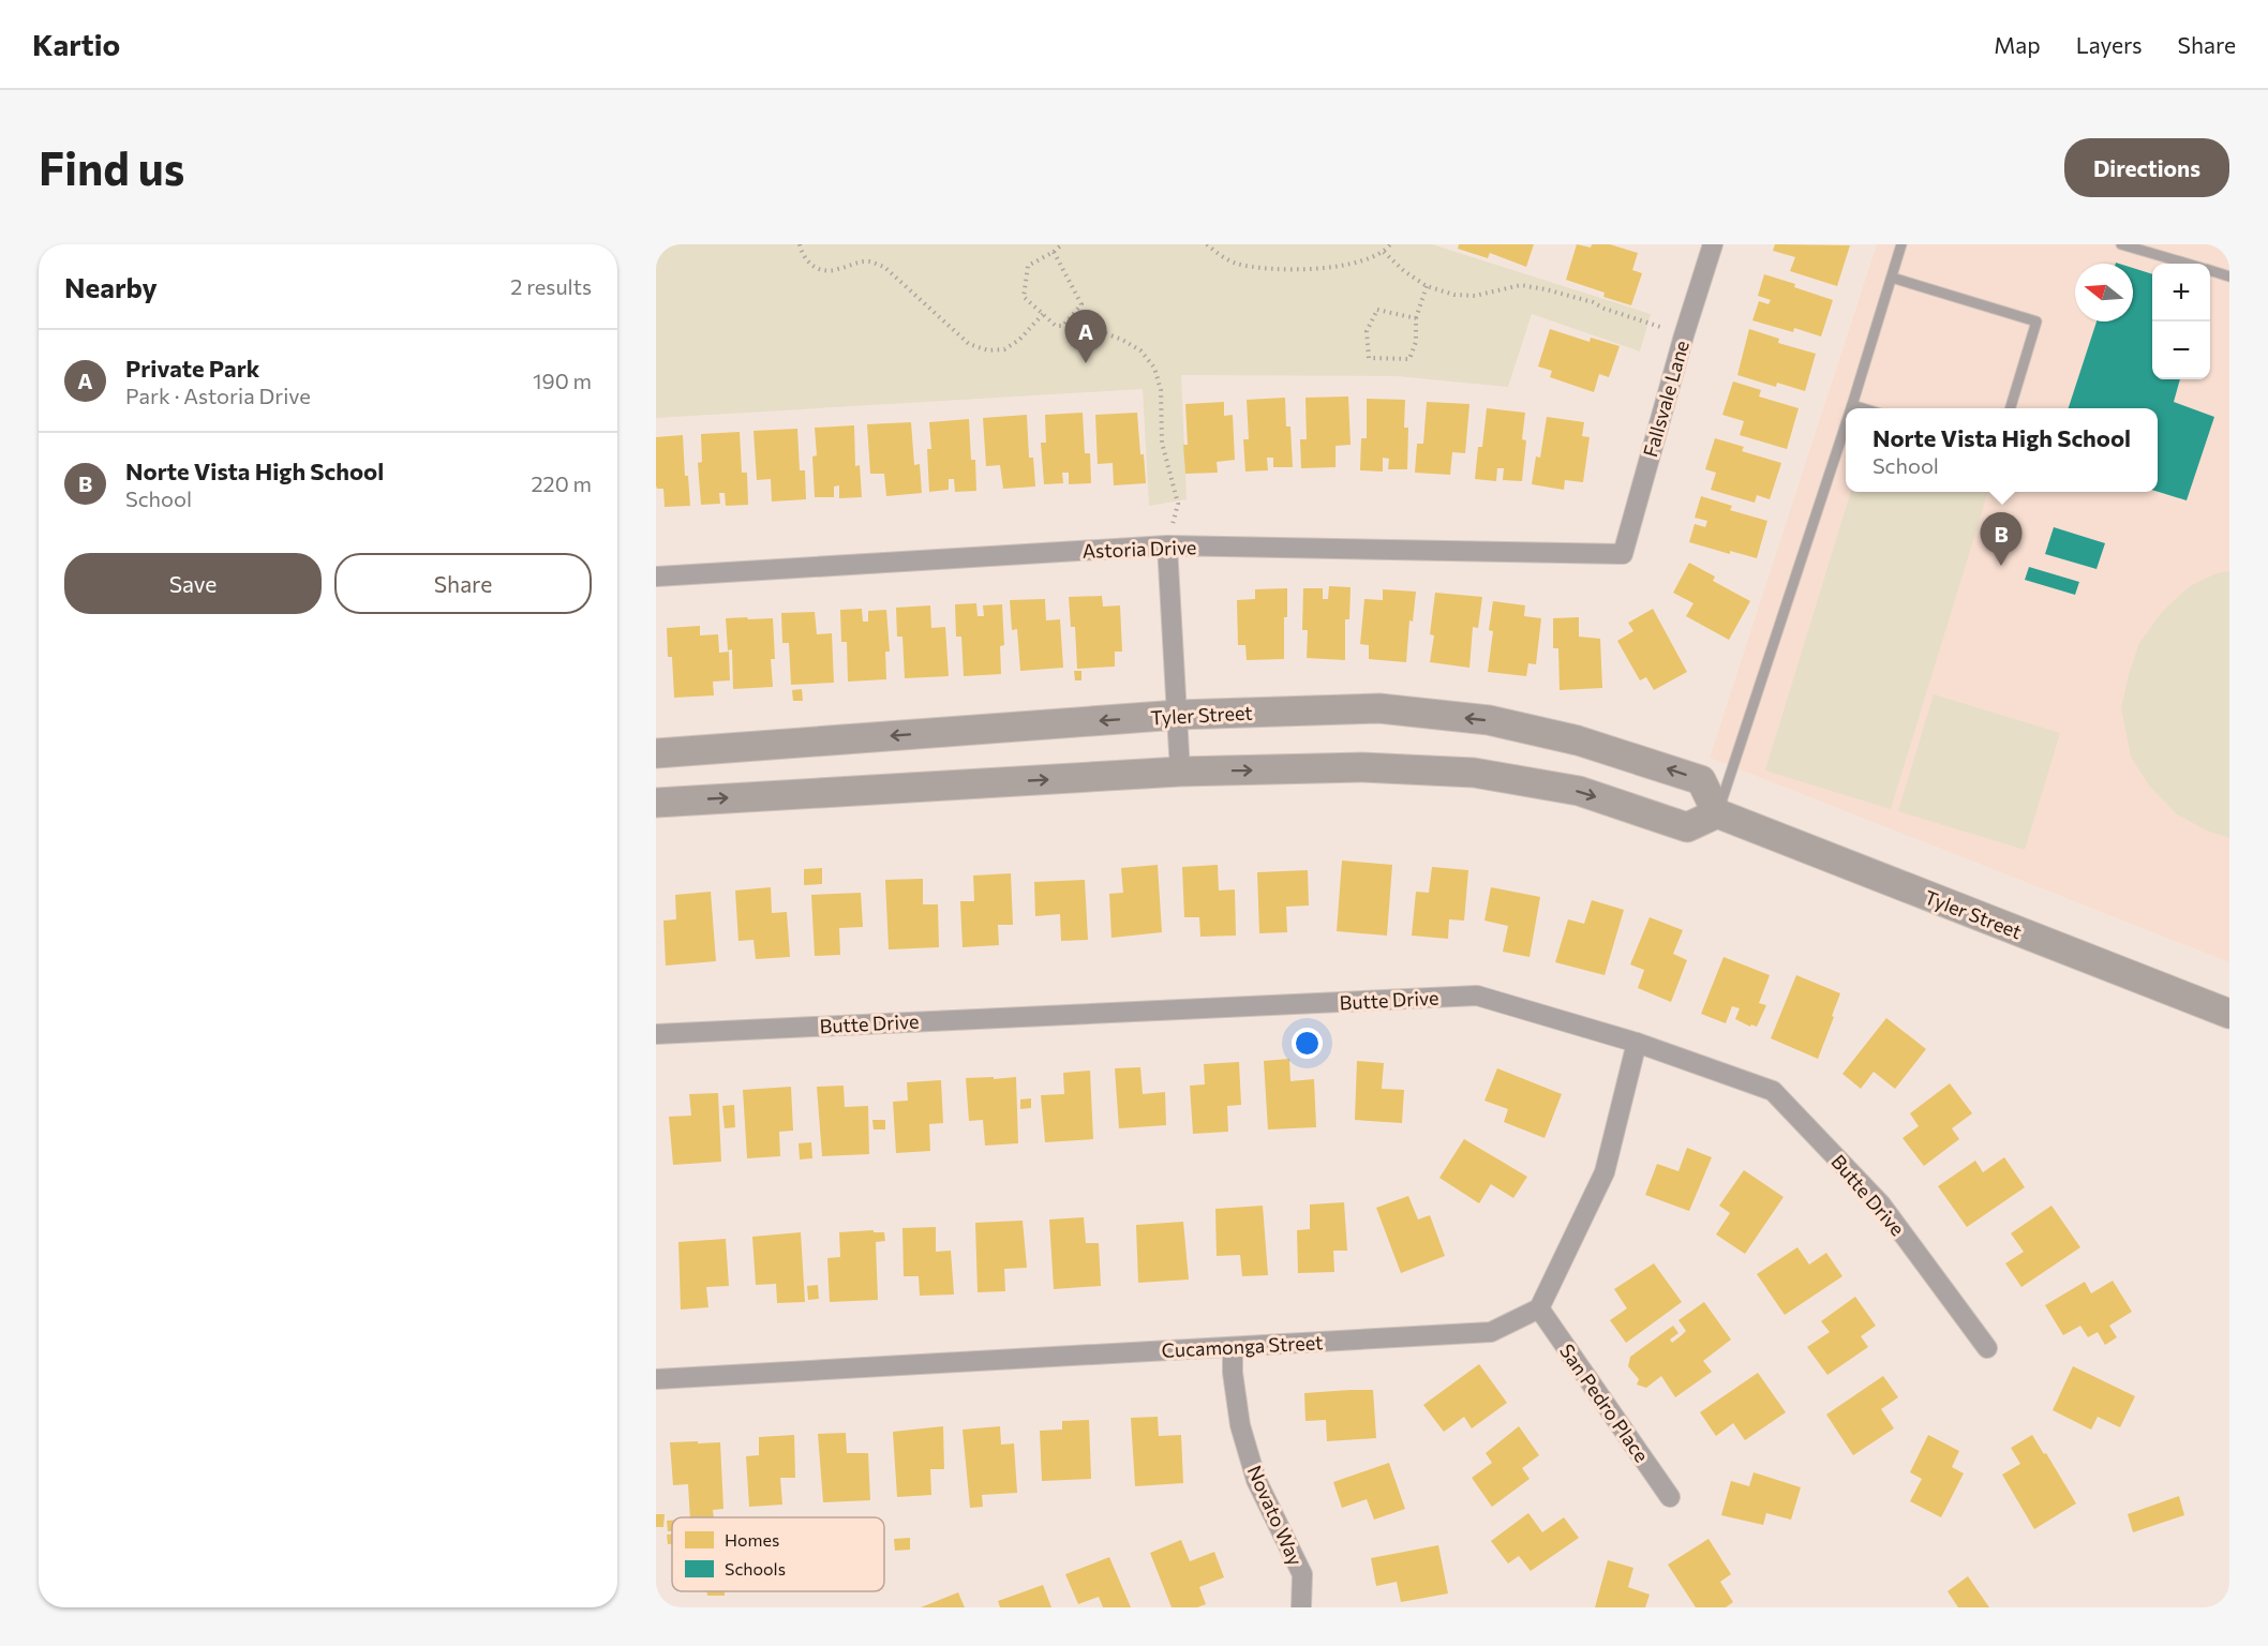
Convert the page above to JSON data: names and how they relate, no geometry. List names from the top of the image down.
{
  "streets": {
    "main road": ["Tyler Street"],
    "street": [
      "Fallsvale Lane",
      "Astoria Drive",
      "Butte Drive",
      "Cucamonga Street",
      "San Pedro Place",
      "Novato Way"
    ]
  },
  "crossings": [
    ["Fallsvale Lane", "Astoria Drive"],
    ["Cucamonga Street", "San Pedro Place"],
    ["Cucamonga Street", "Novato Way"]
  ],
  "legend": ["Homes", "Schools"],
  "north": "left",
  "page": {
    "header": "Kartio",
    "nav": ["Map", "Layers", "Share"],
    "buttons": [
      "Directions",
      ["Save", "Share"]
    ],
    "title": "Find us",
    "heading": ["Nearby", "2 results"],
    "map_buttons": ["+", "−"],
    "pins": ["A", "B"],
    "list": [
      {
        "mark": "A",
        "name": "Private Park",
        "note": "Park · Astoria Drive",
        "value": "190 m"
      },
      {
        "mark": "B",
        "name": "Norte Vista High School",
        "note": "School",
        "value": "220 m"
      }
    ],
    "popup": ["Norte Vista High School", "School"]
  }
}
